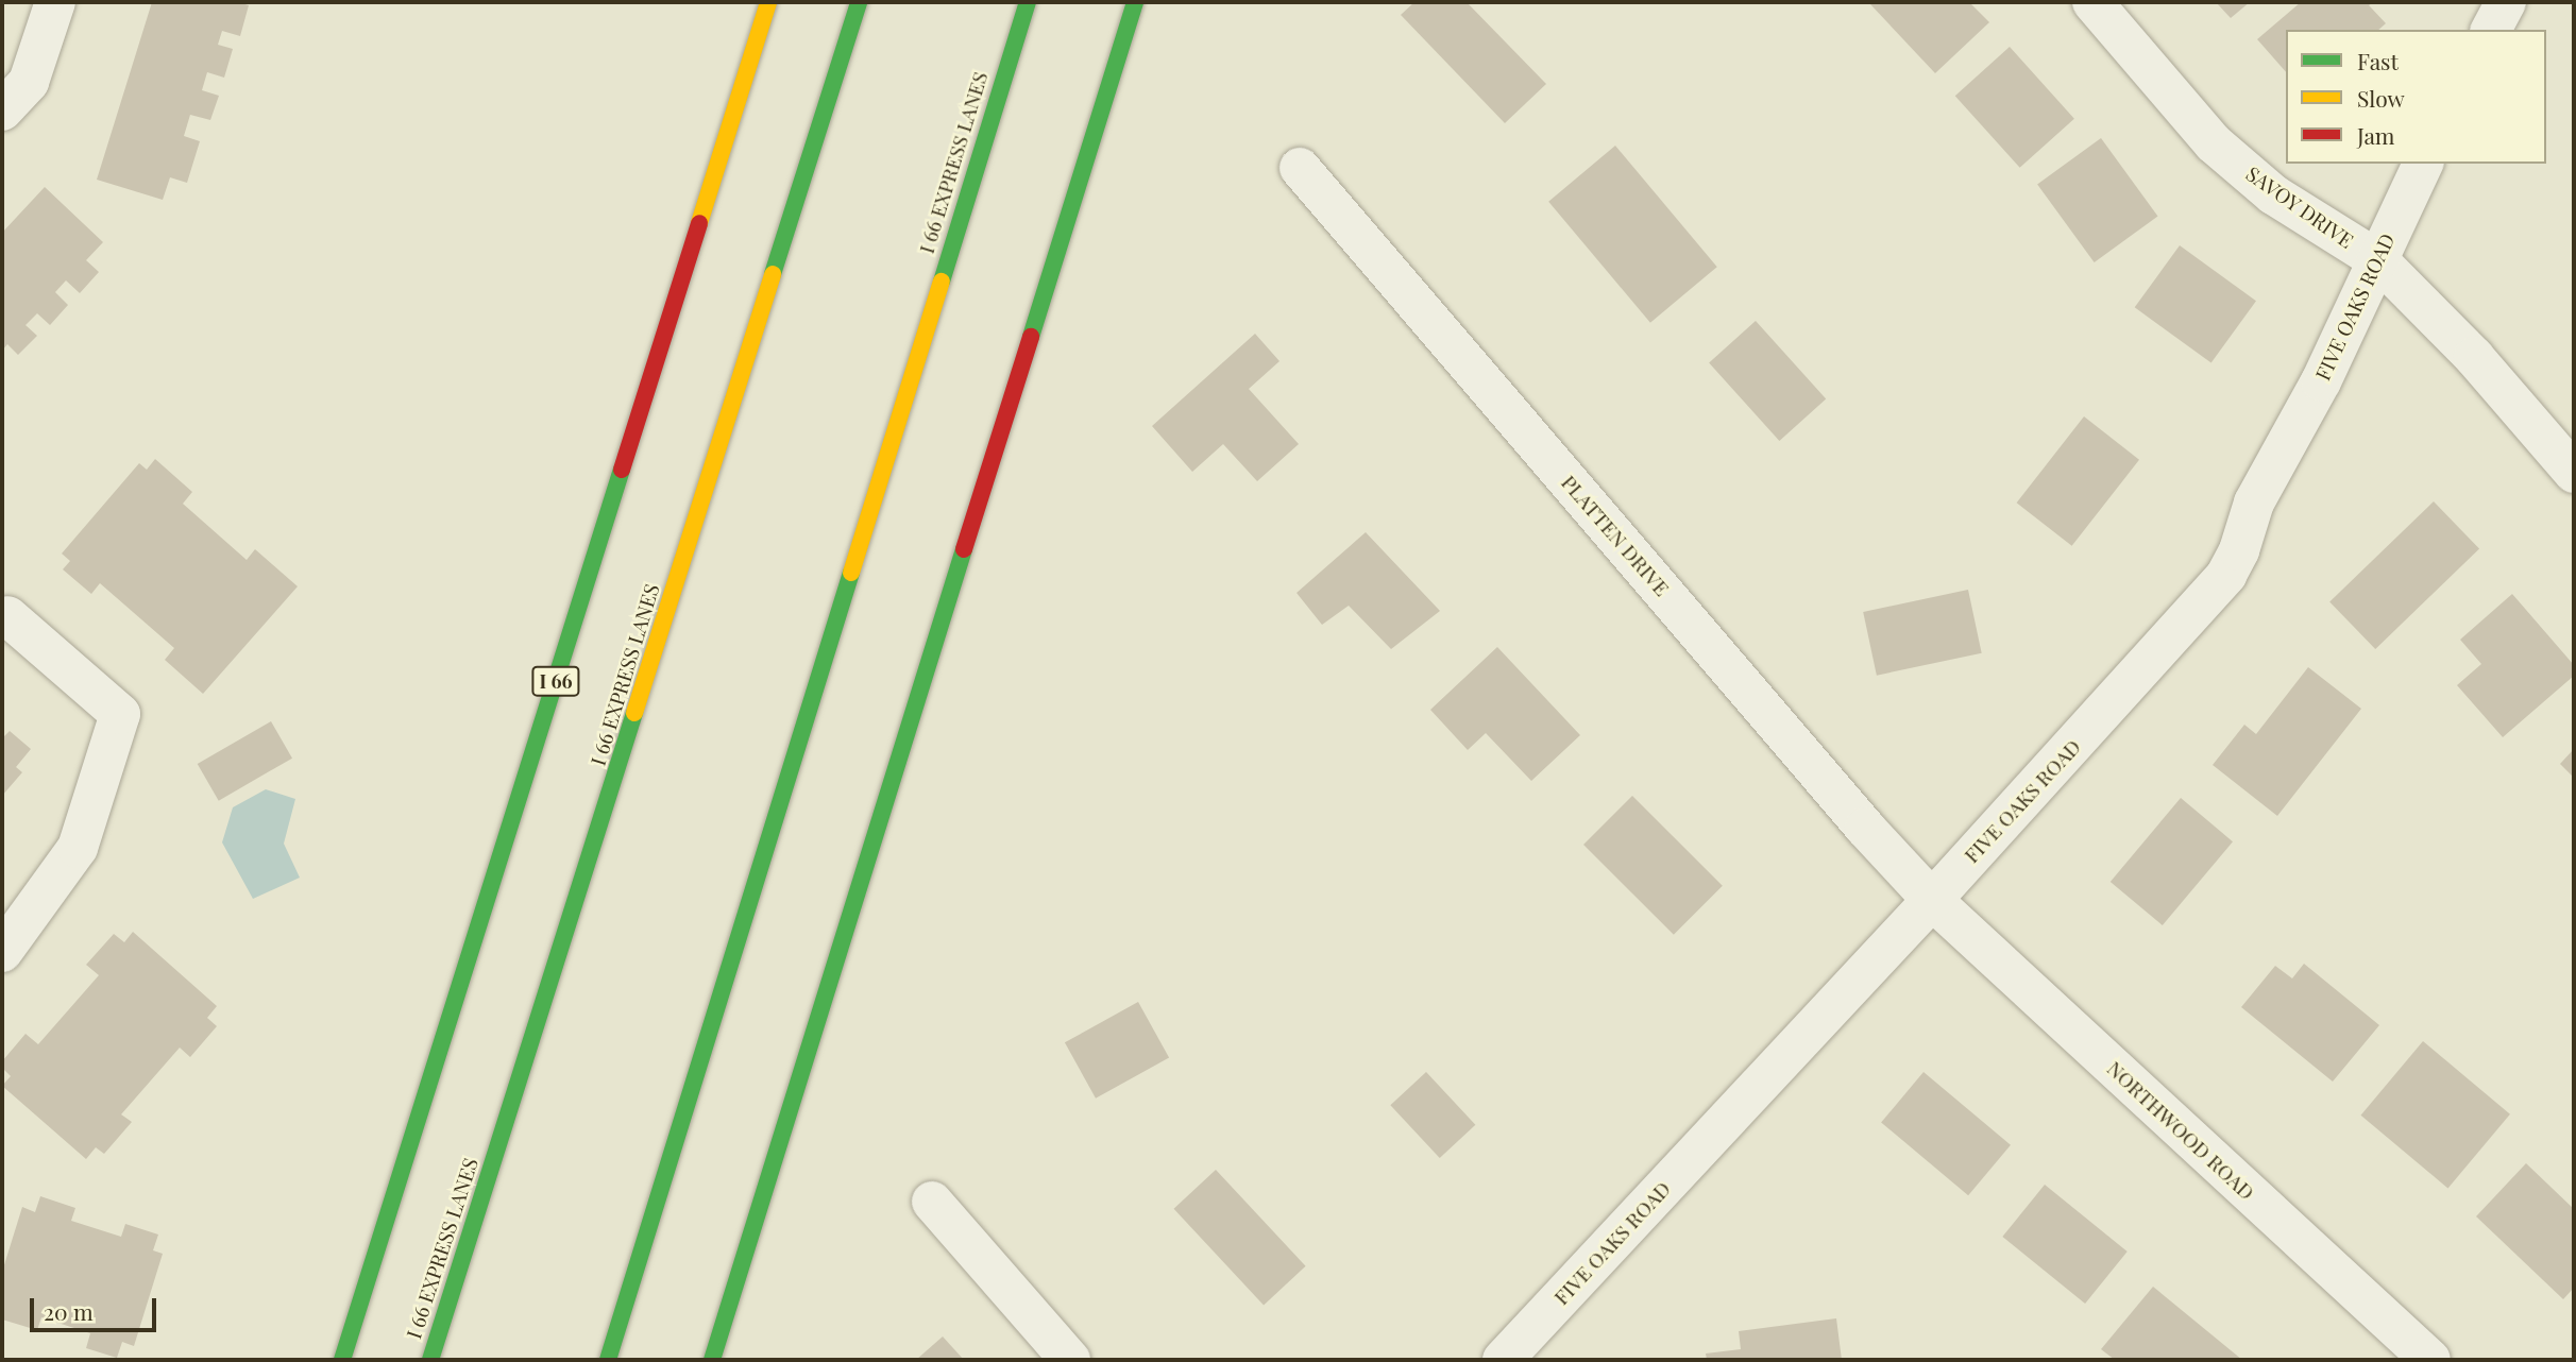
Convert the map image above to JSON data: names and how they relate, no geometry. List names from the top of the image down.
{
  "streets": {
    "highway": ["I 66 EXPRESS LANES", "I 66"],
    "street": [
      "SAVOY DRIVE",
      "FIVE OAKS ROAD",
      "PLATTEN DRIVE",
      "NORTHWOOD ROAD"
    ]
  },
  "crossings": [
    ["SAVOY DRIVE", "FIVE OAKS ROAD"],
    ["FIVE OAKS ROAD", "PLATTEN DRIVE"],
    ["FIVE OAKS ROAD", "NORTHWOOD ROAD"],
    ["PLATTEN DRIVE", "NORTHWOOD ROAD"]
  ],
  "legend": ["Fast", "Slow", "Jam"],
  "scale_bar": "20 m"
}
